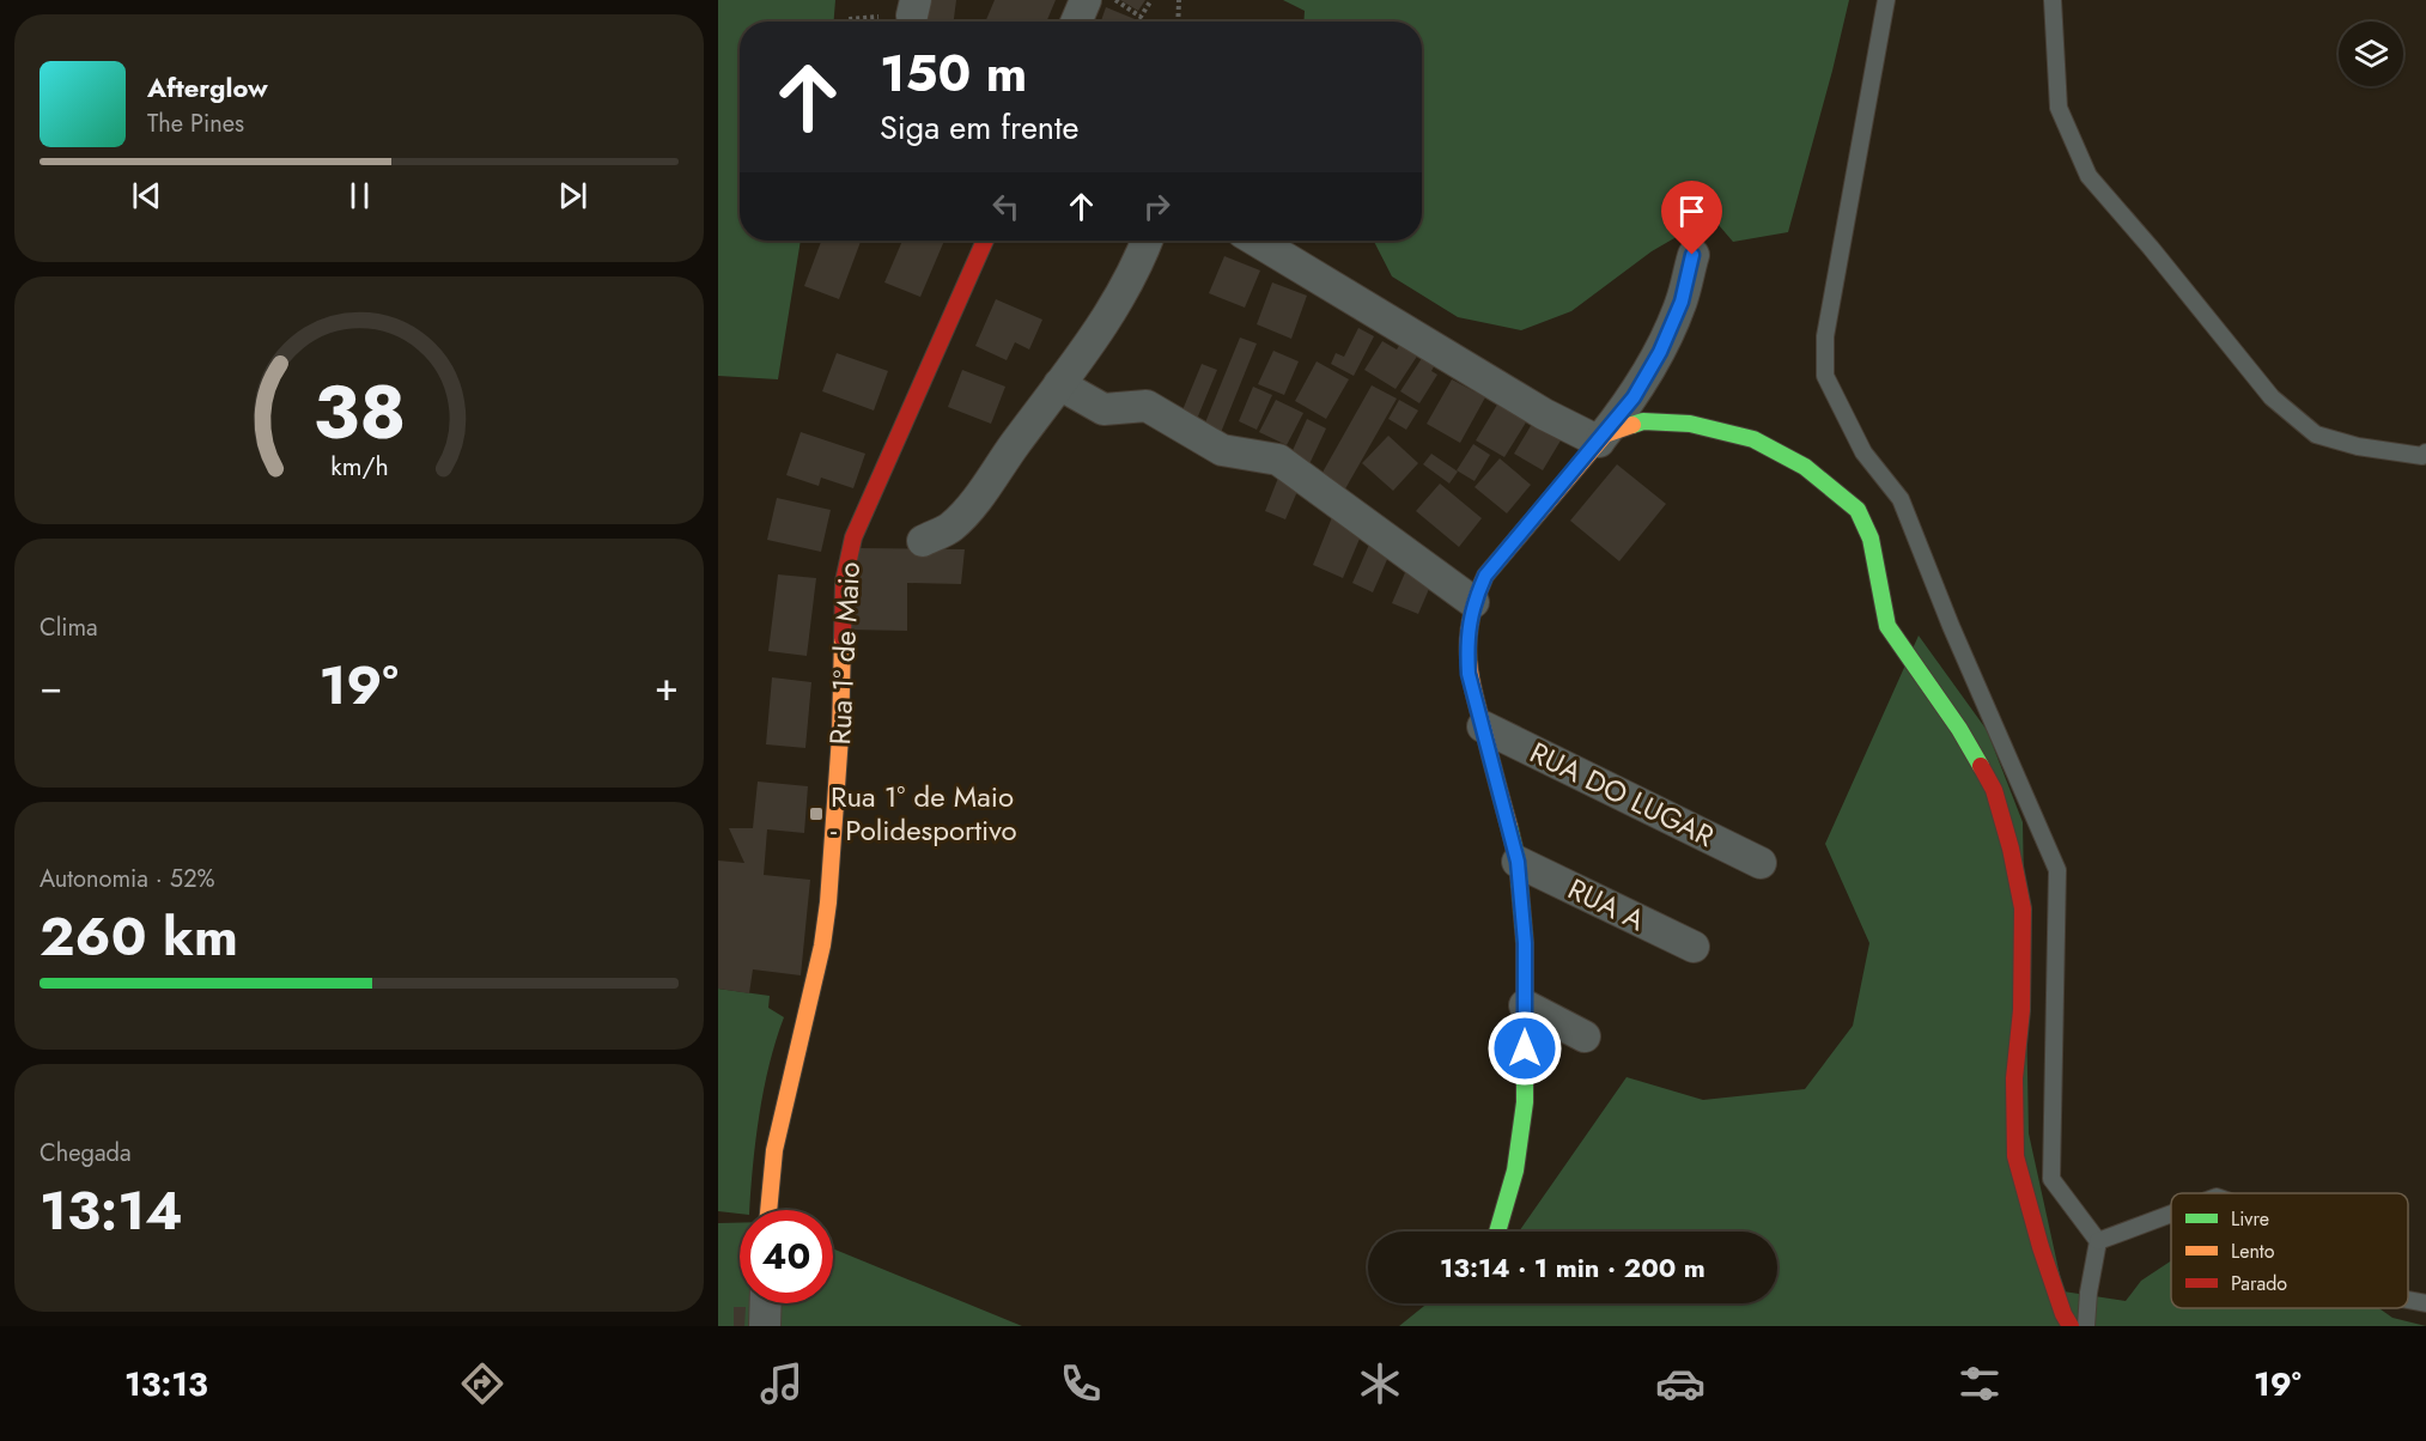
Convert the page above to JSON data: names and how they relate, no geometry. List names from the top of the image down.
{
  "streets": {
    "street": ["Rua 1º de Maio", "RUA DO LUGAR", "RUA A"]
  },
  "places": {
    "transit": ["Rua 1º de Maio - Polidesportivo"]
  },
  "legend": ["Livre", "Lento", "Parado"],
  "page": {
    "turn": ["150 m", "Siga em frente"],
    "song": ["Afterglow", "The Pines"],
    "tile": [
      "Clima",
      ["Autonomia · 52%", "260 km"],
      ["Chegada", "13:14"]
    ],
    "heat": ["−", "19°", "+"],
    "limit": "40",
    "trip": "13:14 · 1 min · 200 m",
    "tabs": ["13:13", "19°"],
    "gauge": ["38", "km/h"]
  }
}
